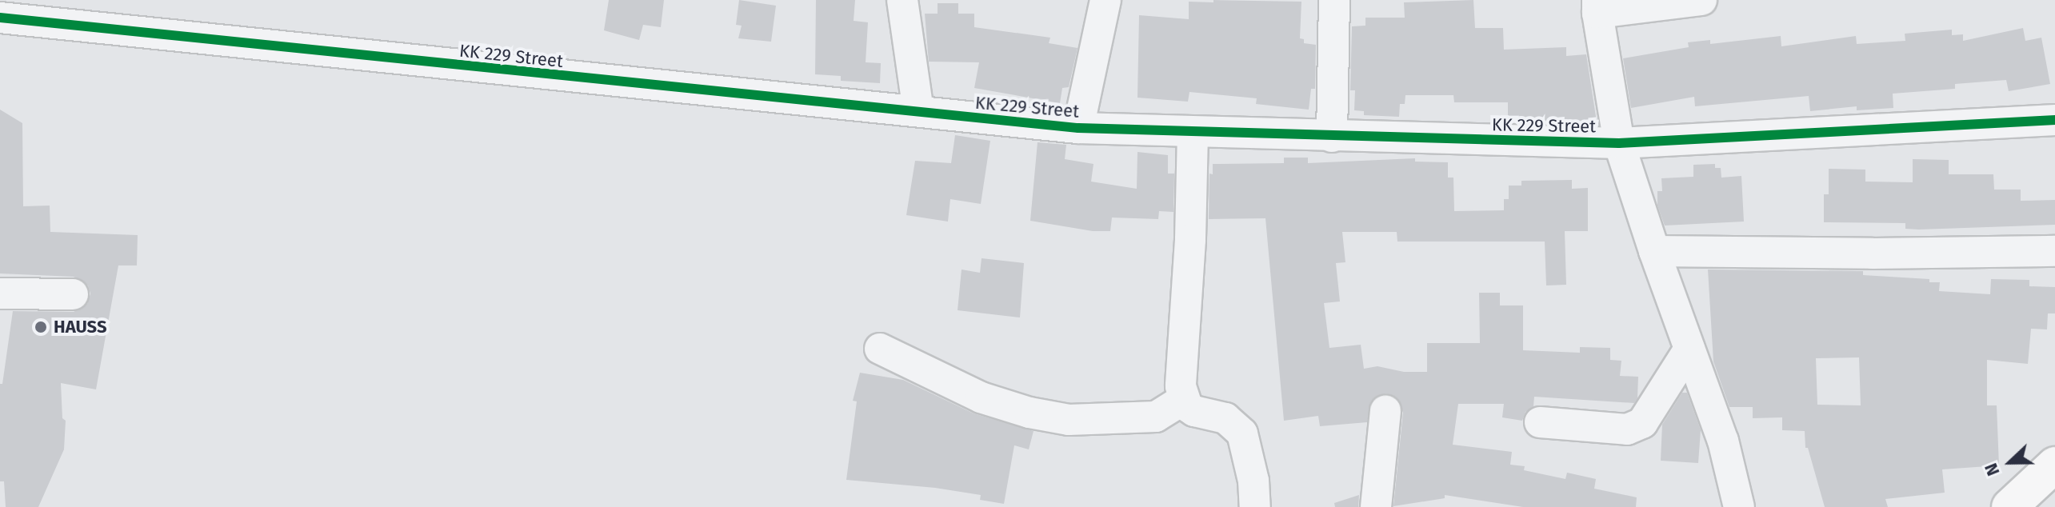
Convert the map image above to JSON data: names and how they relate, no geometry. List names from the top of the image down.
{
  "streets": {
    "street": ["KK 229 Street"]
  },
  "places": ["HAUSS"],
  "north": "left"
}
